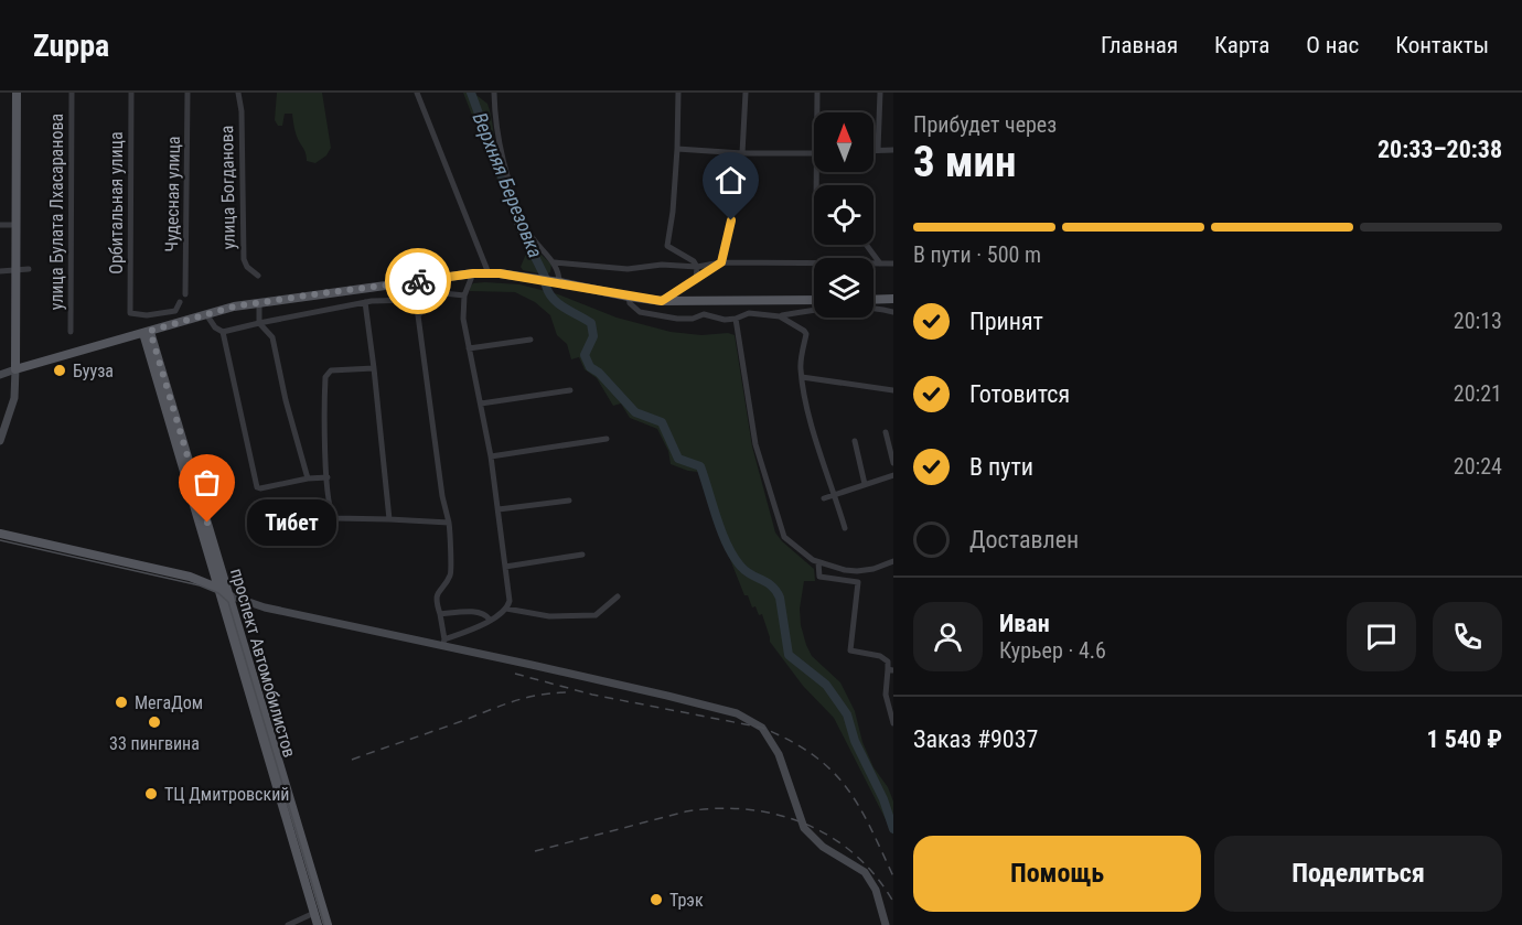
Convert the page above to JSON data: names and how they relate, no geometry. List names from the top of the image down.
{
  "streets": {
    "main road": ["проспект Автомобилистов"],
    "street": [
      "улица Богданова",
      "Чудесная улица",
      "Орбитальная улица",
      "улица Булата Лхасаранова"
    ]
  },
  "water": ["Верхняя Березовка"],
  "places": [
    "Бууза",
    "Тибет",
    "МегаДом",
    "33 пингвина",
    "ТЦ Дмитровский",
    "Трэк"
  ],
  "north": "top",
  "page": {
    "header": "Zuppa",
    "nav": [
      "Главная",
      "Карта",
      "О нас",
      "Контакты"
    ],
    "heading": ["3 мин", "Прибудет через", "20:33–20:38"],
    "panel": [
      "Иван",
      "Курьер · 4.6",
      "Заказ #9037",
      "1 540 ₽"
    ],
    "bar": "В пути · 500 m",
    "list": [
      ["Принят", "20:13"],
      ["Готовится", "20:21"],
      ["В пути", "20:24"],
      "Доставлен"
    ],
    "bubble": "Тибет",
    "buttons": ["Помощь", "Поделиться"]
  }
}
